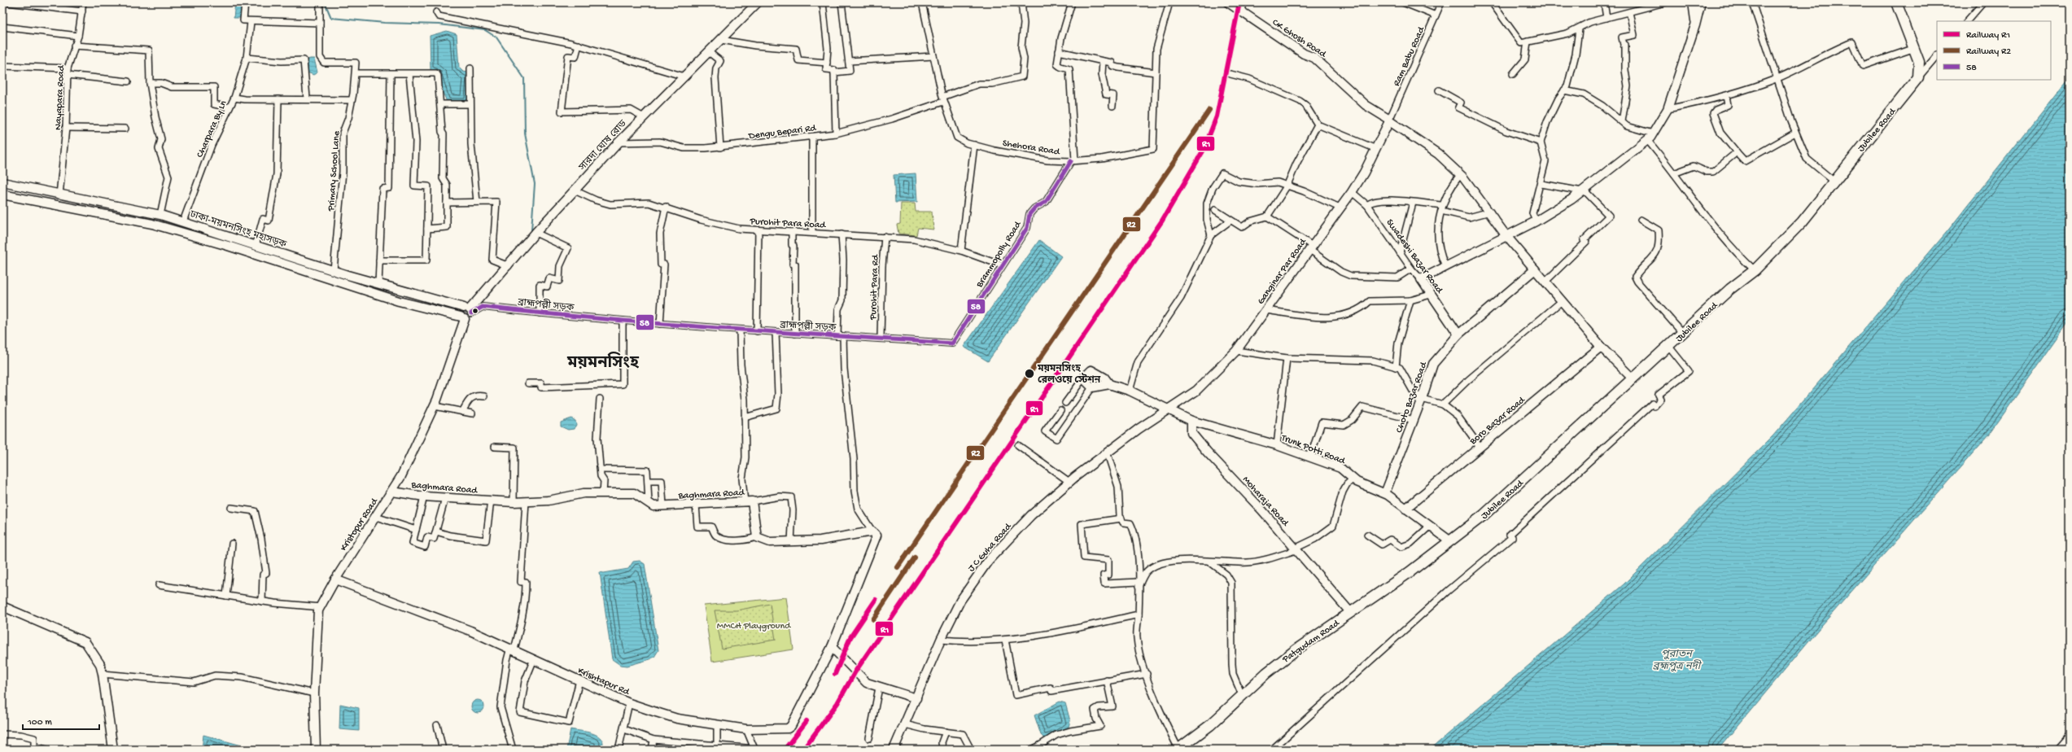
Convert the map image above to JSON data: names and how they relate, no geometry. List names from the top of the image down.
{
  "streets": {
    "main road": ["Jubilee Road", "Patgudam Road"],
    "street": [
      "CK Ghosh Road",
      "Ram Babu Road",
      "Nayapara Road",
      "Charpara By Ln",
      "Dengu Bepari Rd",
      "সারদা ঘোষ রোড",
      "Shehora Road",
      "Primary School Lane",
      "Purohit Para Road",
      "ঢাকা-ময়মনসিংহ মহাসড়ক",
      "Brammopolly Road",
      "Swadeshi Bazar Road",
      "Ganginar Par Road",
      "Purohit Para Rd",
      "ব্রাহ্মপল্লী সড়ক",
      "Choto Bazar Road",
      "Boro Bazar Road",
      "Trunk Potti Road",
      "Baghmara Road",
      "Moharaja Road",
      "Kristopur Road",
      "J C Guha Road",
      "Krishtapur Rd"
    ]
  },
  "crossings": [
    ["CK Ghosh Road", "Ram Babu Road"],
    ["CK Ghosh Road", "Jubilee Road"],
    ["CK Ghosh Road", "Ganginar Par Road"],
    ["CK Ghosh Road", "Choto Bazar Road"],
    ["CK Ghosh Road", "Boro Bazar Road"],
    ["Ram Babu Road", "Ganginar Par Road"],
    ["Nayapara Road", "ঢাকা-ময়মনসিংহ মহাসড়ক"],
    ["Charpara By Ln", "Primary School Lane"],
    ["Charpara By Ln", "ঢাকা-ময়মনসিংহ মহাসড়ক"],
    ["Jubilee Road", "Trunk Potti Road"],
    ["Jubilee Road", "Patgudam Road"],
    ["Dengu Bepari Rd", "সারদা ঘোষ রোড"],
    ["Dengu Bepari Rd", "Shehora Road"],
    ["সারদা ঘোষ রোড", "Purohit Para Road"],
    ["সারদা ঘোষ রোড", "ঢাকা-ময়মনসিংহ মহাসড়ক"],
    ["সারদা ঘোষ রোড", "ব্রাহ্মপল্লী সড়ক"],
    ["সারদা ঘোষ রোড", "Kristopur Road"],
    ["Shehora Road", "Brammopolly Road"],
    ["Primary School Lane", "ঢাকা-ময়মনসিংহ মহাসড়ক"],
    ["Purohit Para Road", "Brammopolly Road"],
    ["Purohit Para Road", "Purohit Para Rd"],
    ["ঢাকা-ময়মনসিংহ মহাসড়ক", "ব্রাহ্মপল্লী সড়ক"],
    ["ঢাকা-ময়মনসিংহ মহাসড়ক", "Kristopur Road"],
    ["Brammopolly Road", "ব্রাহ্মপল্লী সড়ক"],
    ["Swadeshi Bazar Road", "Ganginar Par Road"],
    ["Swadeshi Bazar Road", "Choto Bazar Road"],
    ["Ganginar Par Road", "J C Guha Road"],
    ["Purohit Para Rd", "ব্রাহ্মপল্লী সড়ক"],
    ["Choto Bazar Road", "Trunk Potti Road"],
    ["Boro Bazar Road", "Trunk Potti Road"],
    ["Trunk Potti Road", "Moharaja Road"],
    ["Trunk Potti Road", "Patgudam Road"],
    ["Baghmara Road", "Kristopur Road"],
    ["Moharaja Road", "Patgudam Road"],
    ["Kristopur Road", "Krishtapur Rd"]
  ],
  "districts": ["ময়মনসিংহ"],
  "water": ["পুরাতন ব্রহ্মপুত্র নদী"],
  "parks": ["MMCH Playground"],
  "places": ["ময়মনসিংহ রেলওয়ে স্টেশন"],
  "lines": ["rail line R1", "rail line R2", "transit line 58"],
  "legend": ["Railway R1", "Railway R2", "58"],
  "scale_bar": "100 m"
}
